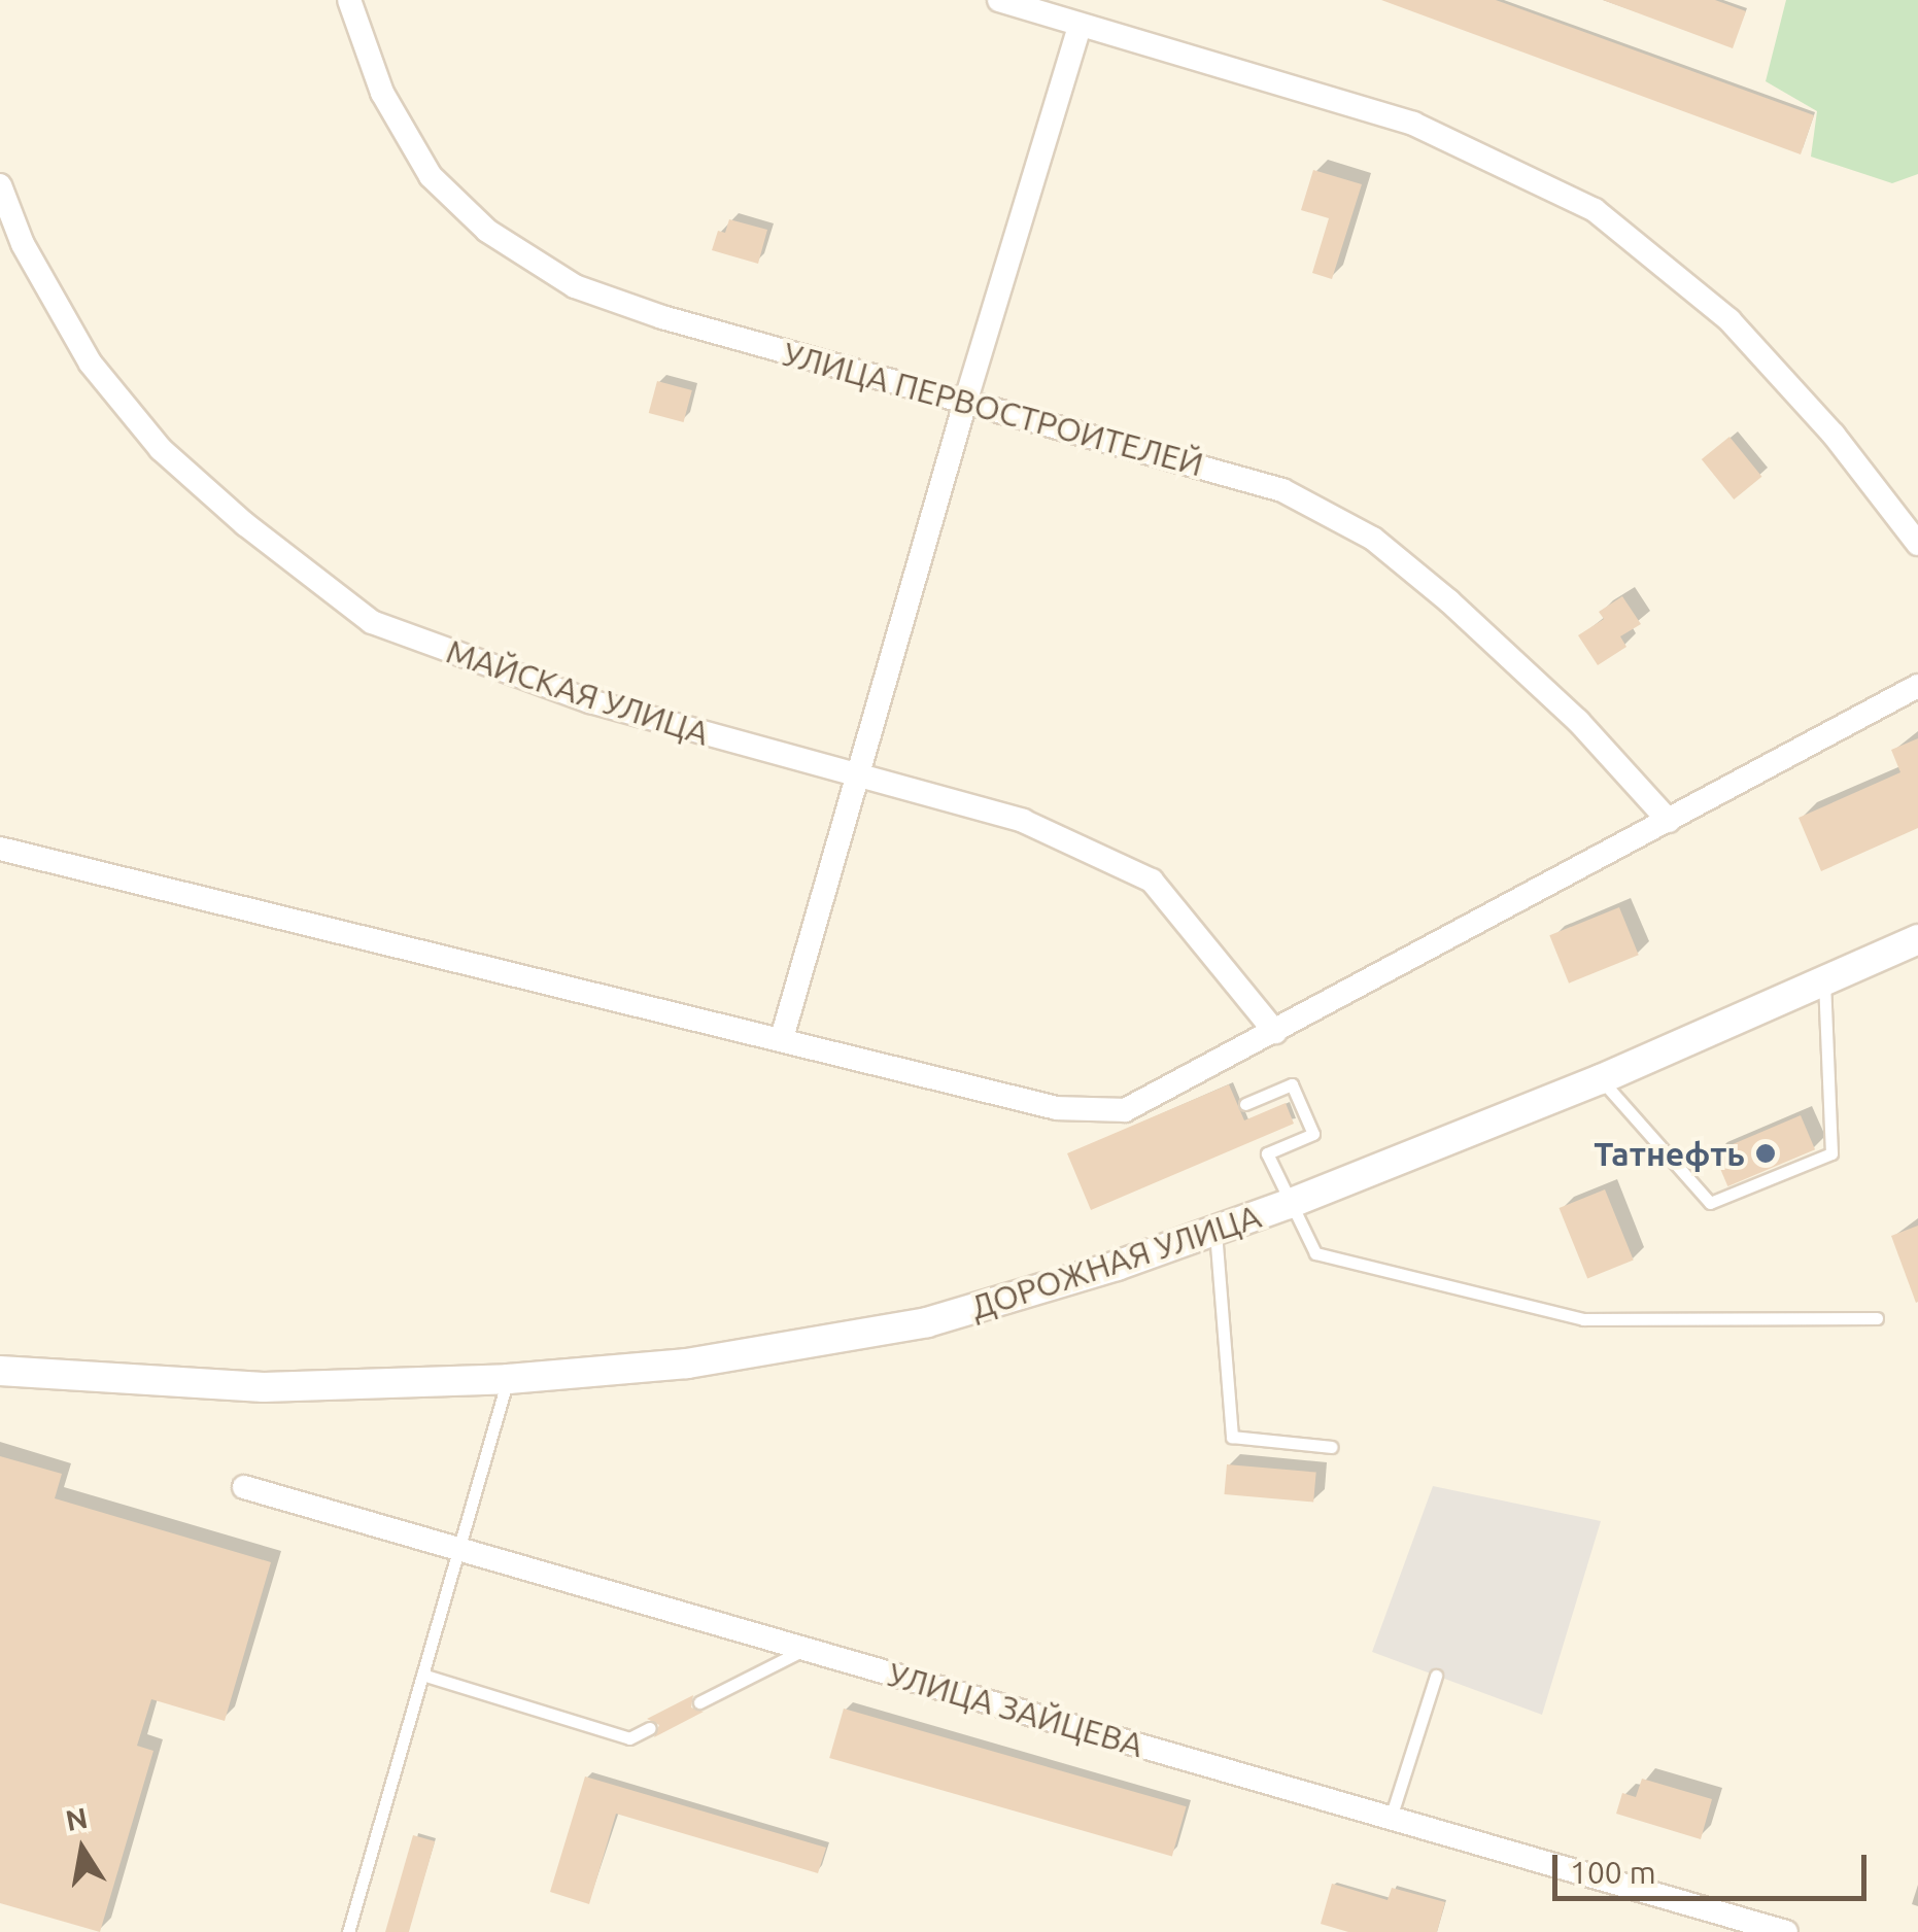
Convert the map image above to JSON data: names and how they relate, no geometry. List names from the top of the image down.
{
  "streets": {
    "street": [
      "УЛИЦА ПЕРВОСТРОИТЕЛЕЙ",
      "МАЙСКАЯ УЛИЦА",
      "ДОРОЖНАЯ УЛИЦА",
      "УЛИЦА ЗАЙЦЕВА"
    ]
  },
  "places": ["Татнефть"],
  "scale_bar": "100 m",
  "north": "top"
}
